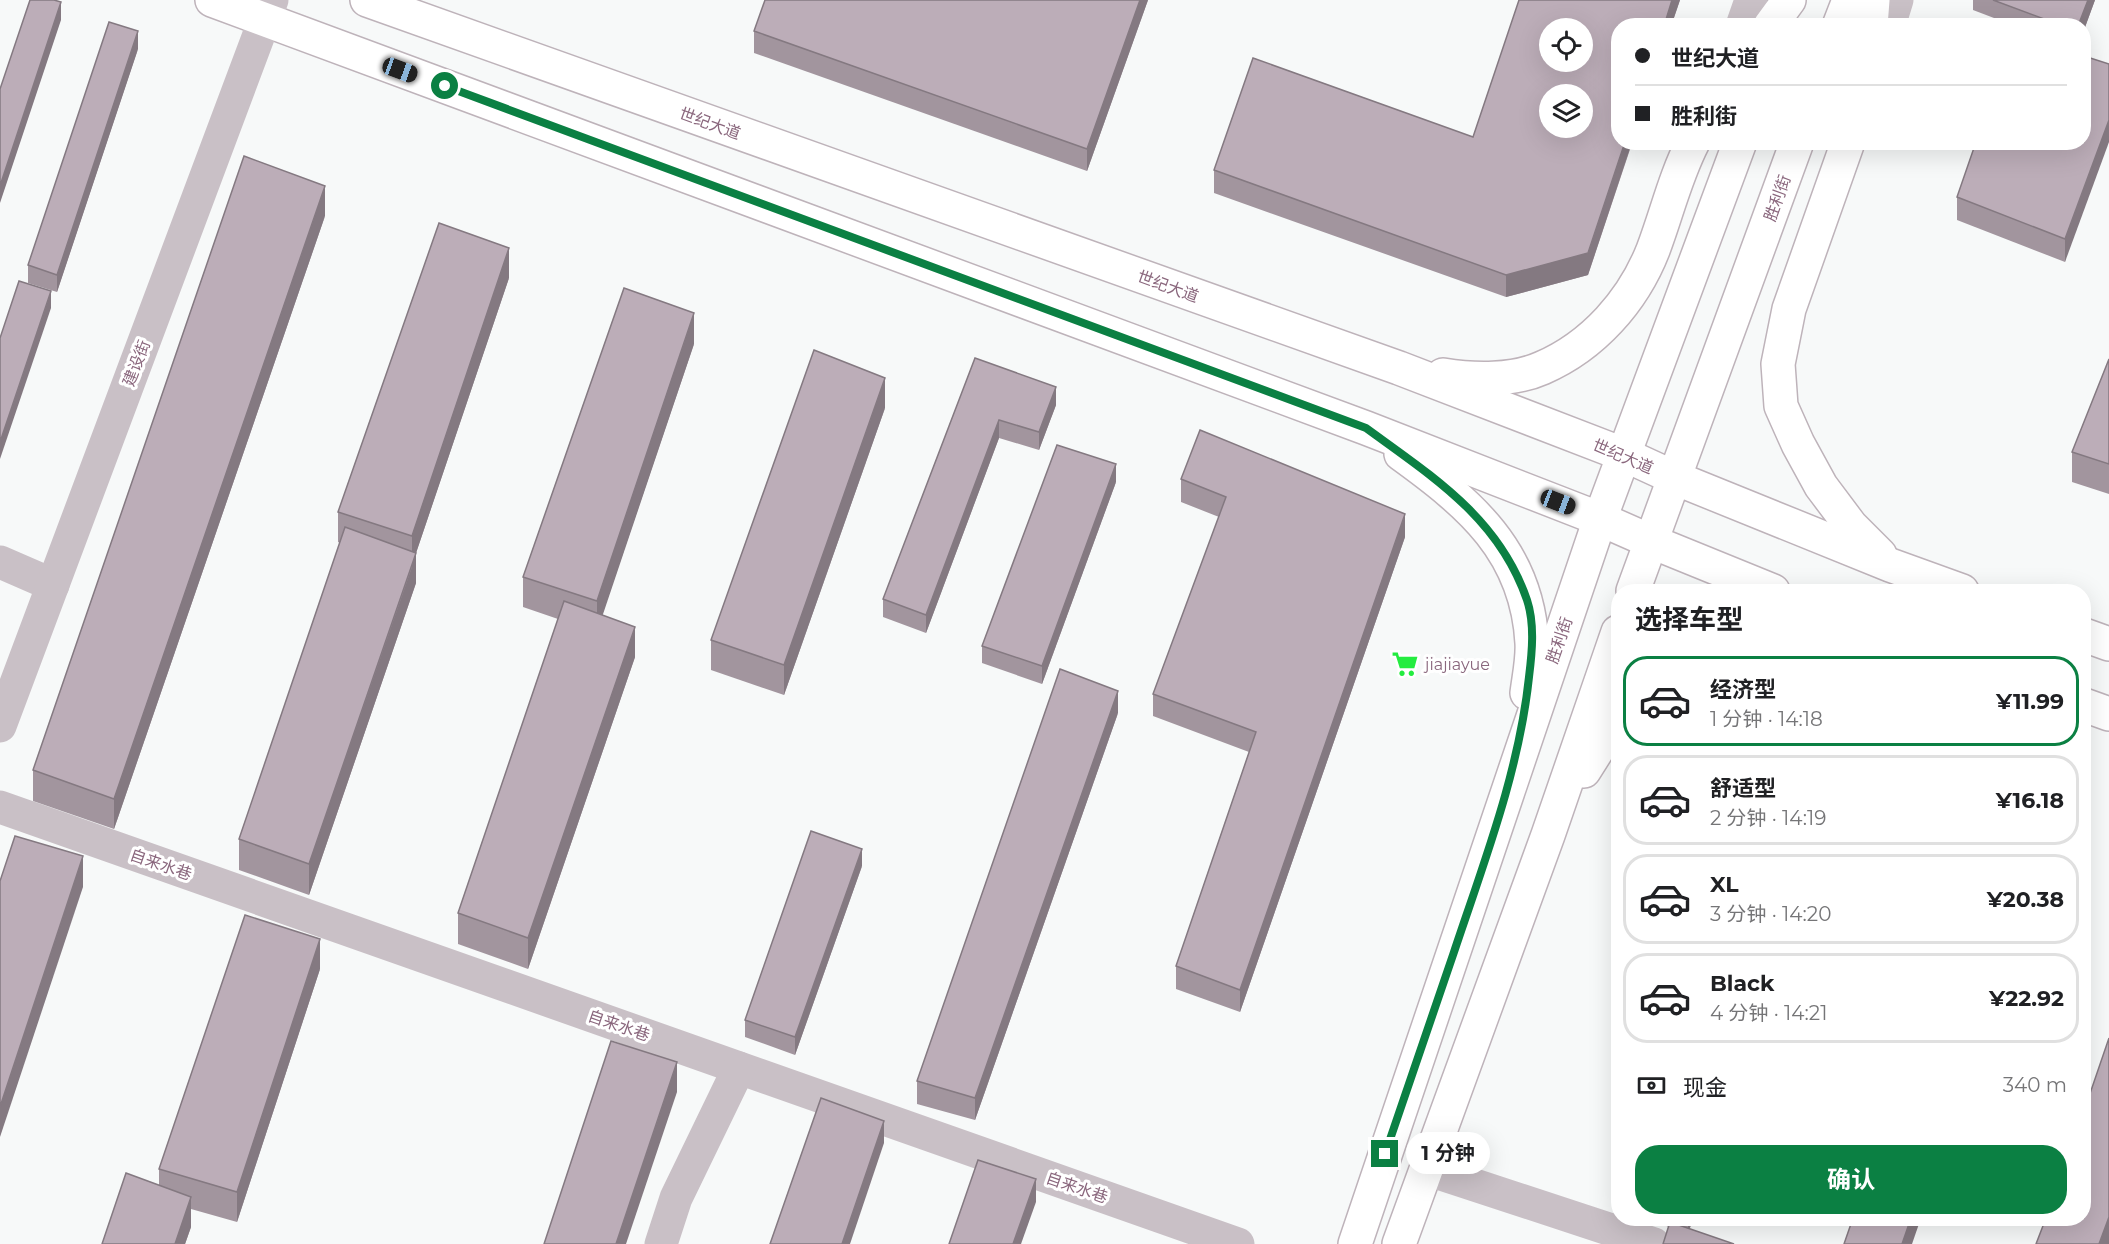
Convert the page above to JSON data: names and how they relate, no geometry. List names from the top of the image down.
{
  "streets": {
    "main road": ["世纪大道", "胜利街"],
    "street": ["建设街", "自来水巷"]
  },
  "crossings": [
    ["世纪大道", "胜利街"]
  ],
  "places": {
    "supermarket": ["jiajiayue"]
  },
  "page": {
    "banner": ["世纪大道", "胜利街"],
    "heading": "选择车型",
    "list": [
      {
        "name": "经济型",
        "note": "1 分钟 · 14:18",
        "value": "¥11.99"
      },
      {
        "name": "舒适型",
        "note": "2 分钟 · 14:19",
        "value": "¥16.18"
      },
      {
        "name": "XL",
        "note": "3 分钟 · 14:20",
        "value": "¥20.38"
      },
      {
        "name": "Black",
        "note": "4 分钟 · 14:21",
        "value": "¥22.92"
      }
    ],
    "pay": ["现金", "340 m"],
    "bubble": "1 分钟",
    "buttons": "确认"
  }
}
